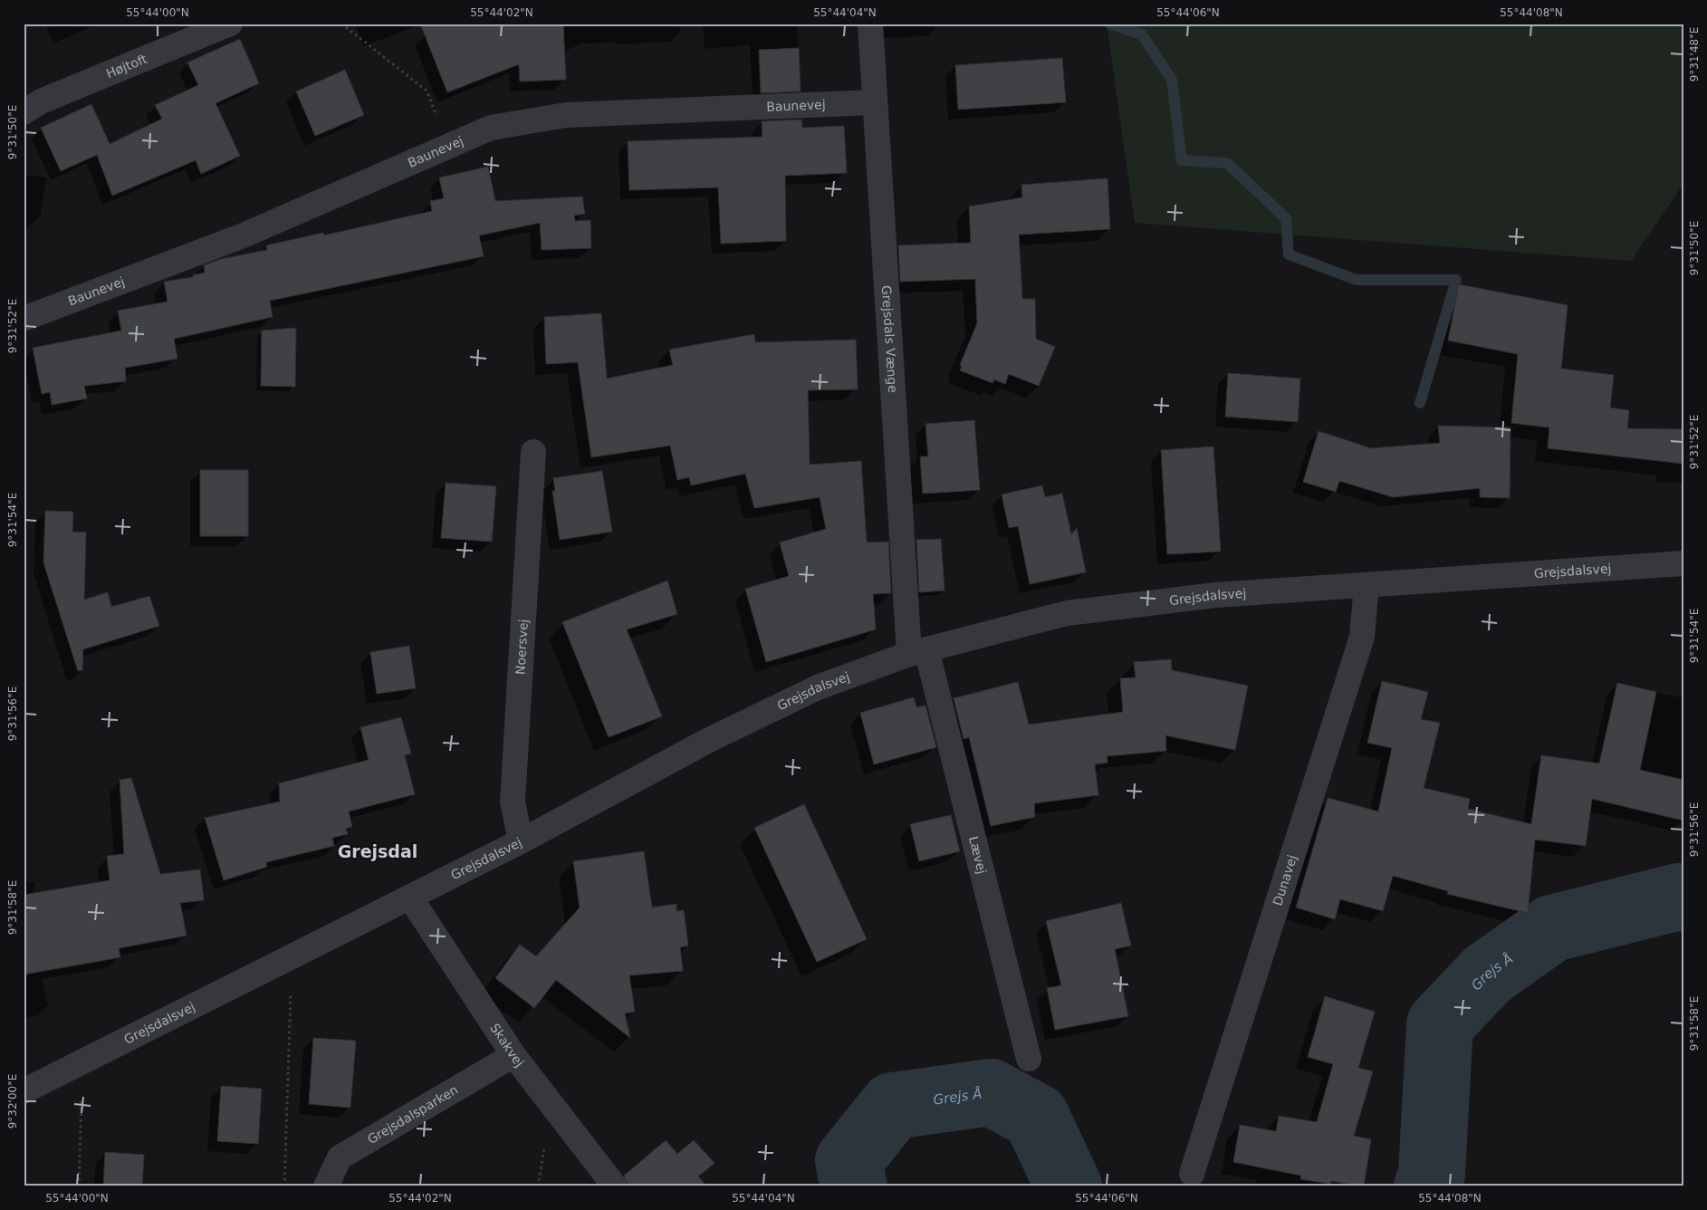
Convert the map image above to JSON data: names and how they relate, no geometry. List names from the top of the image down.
{
  "streets": {
    "street": [
      "Højtoft",
      "Baunevej",
      "Grejsdals Vænge",
      "Grejsdalsvej",
      "Noersvej",
      "Lævej",
      "Dunavej",
      "Skakvej",
      "Grejsdalsparken"
    ]
  },
  "crossings": [
    ["Baunevej", "Grejsdals Vænge"],
    ["Grejsdals Vænge", "Grejsdalsvej"],
    ["Grejsdals Vænge", "Lævej"],
    ["Grejsdalsvej", "Noersvej"],
    ["Grejsdalsvej", "Lævej"],
    ["Grejsdalsvej", "Dunavej"],
    ["Grejsdalsvej", "Skakvej"],
    ["Skakvej", "Grejsdalsparken"]
  ],
  "districts": ["Grejsdal"],
  "water": ["Grejs Å"],
  "coordinates": [
    "55°44'00\"N",
    "55°44'02\"N",
    "55°44'04\"N",
    "55°44'06\"N",
    "55°44'08\"N",
    "9°31'48\"E",
    "9°31'50\"E",
    "9°31'52\"E",
    "9°31'54\"E",
    "9°31'56\"E",
    "9°31'58\"E",
    "9°32'00\"E"
  ]
}
